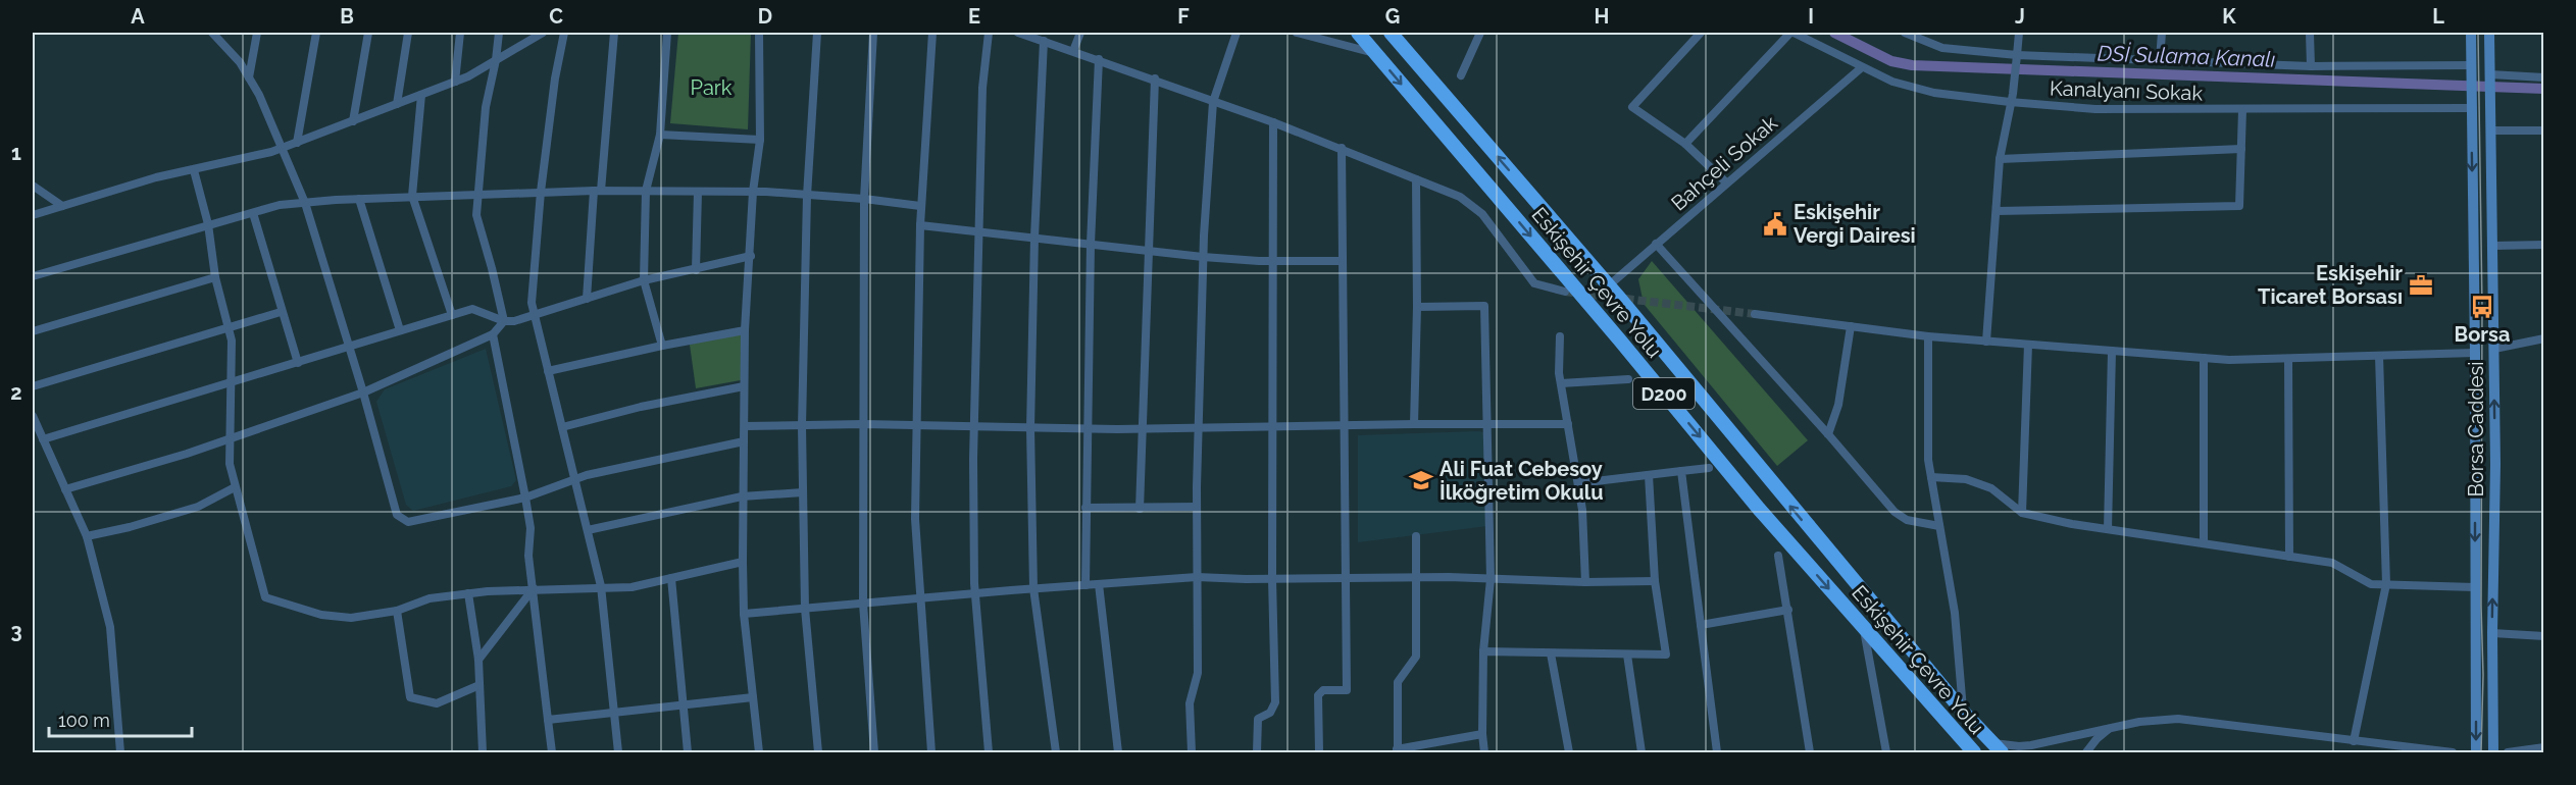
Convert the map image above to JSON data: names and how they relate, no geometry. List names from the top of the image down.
{
  "streets": {
    "highway": ["Eskişehir Çevre Yolu", "D200"],
    "main road": ["Borsa Caddesi"],
    "street": ["Kanalyanı Sokak", "Bahçeli Sokak"]
  },
  "crossings": [
    ["Kanalyanı Sokak", "Bahçeli Sokak"],
    ["Kanalyanı Sokak", "Borsa Caddesi"],
    ["Bahçeli Sokak", "Eskişehir Çevre Yolu"]
  ],
  "water": ["DSİ Sulama Kanalı"],
  "parks": ["Park"],
  "places": {
    "public building": ["Eskişehir Vergi Dairesi"],
    "office": ["Eskişehir Ticaret Borsası"],
    "bus stop": ["Borsa"],
    "school or university": ["Ali Fuat Cebesoy İlköğretim Okulu"]
  },
  "scale_bar": "100 m",
  "grid": {
    "columns": [
      "A",
      "B",
      "C",
      "D",
      "E",
      "F",
      "G",
      "H",
      "I",
      "J",
      "K",
      "L"
    ],
    "rows": ["1", "2", "3"]
  }
}
